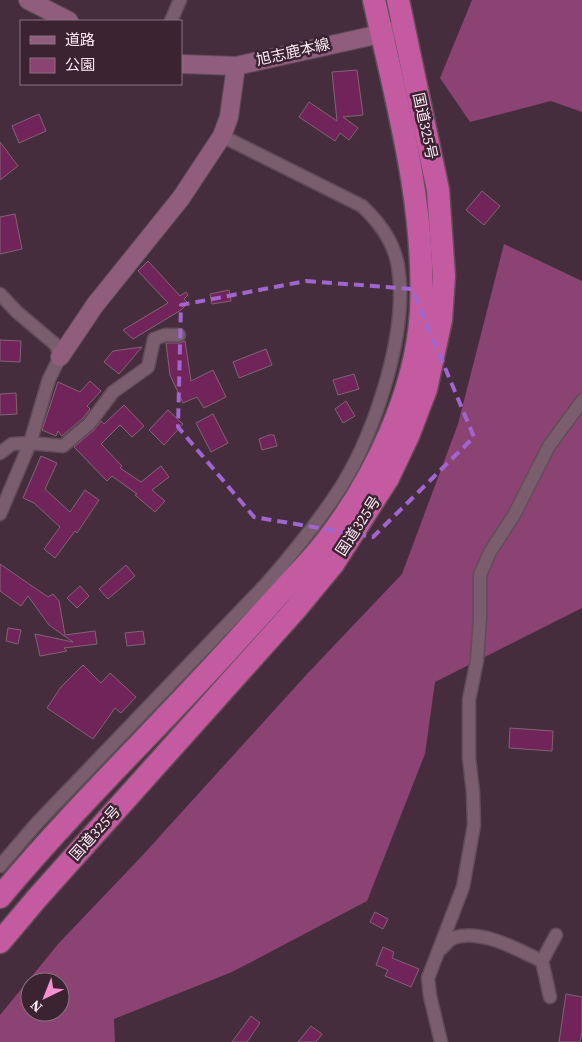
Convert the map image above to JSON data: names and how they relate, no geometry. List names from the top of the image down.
{
  "streets": {
    "highway": ["国道325号"],
    "street": ["旭志鹿本線"]
  },
  "crossings": [
    ["旭志鹿本線", "国道325号"]
  ],
  "legend": ["道路", "公園"],
  "north": "bottom left"
}
